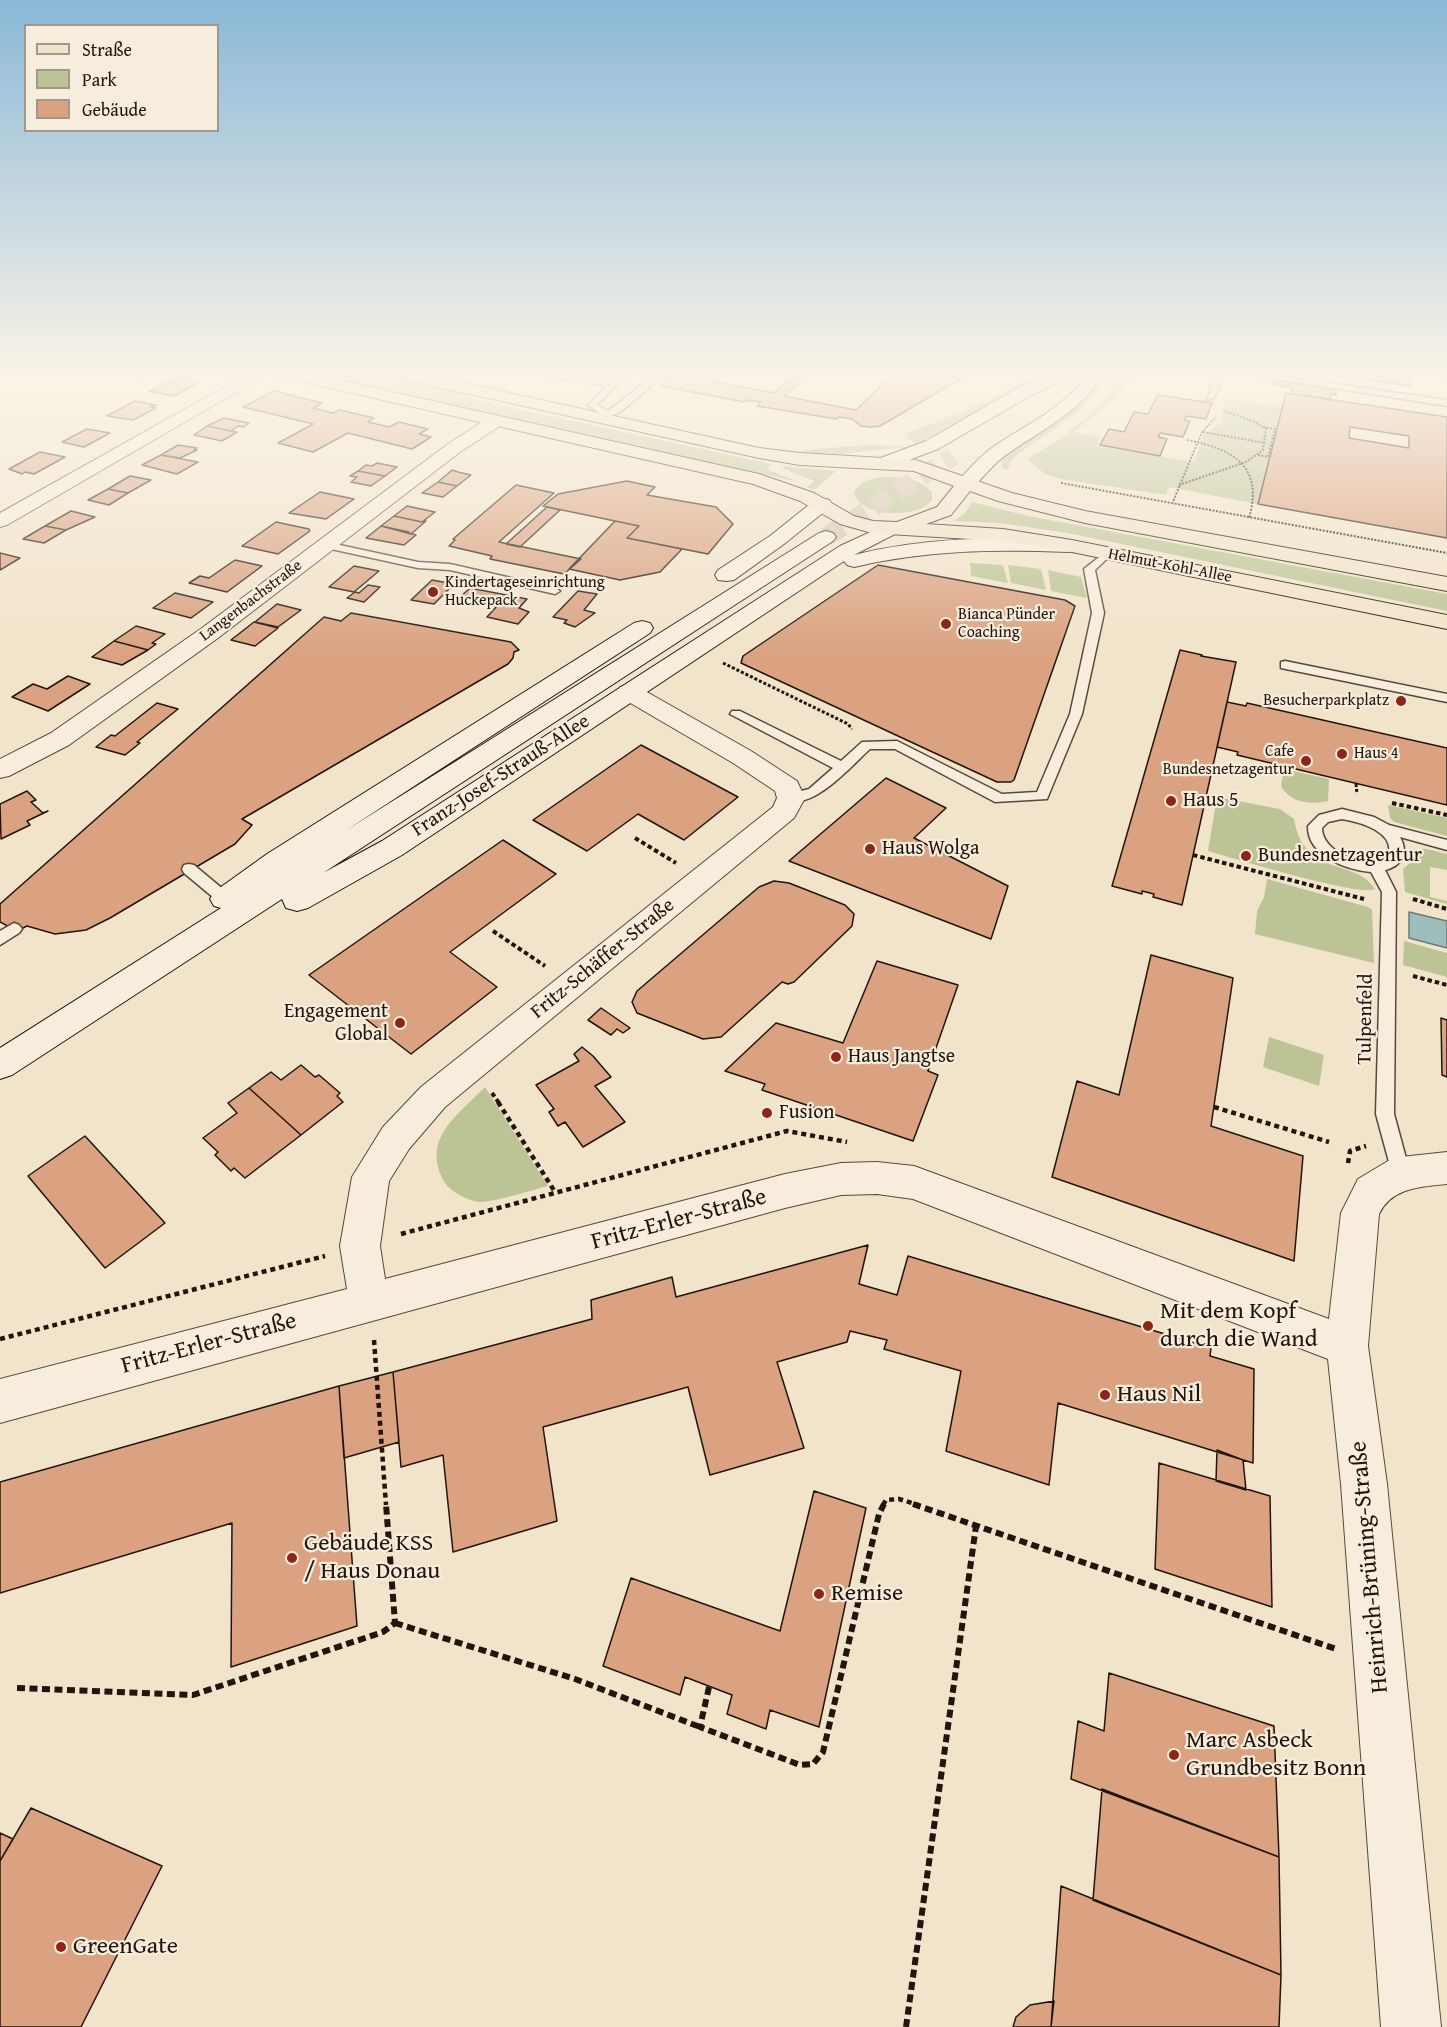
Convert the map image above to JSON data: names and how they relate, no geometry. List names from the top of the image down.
{
  "streets": {
    "main road": ["Helmut-Kohl-Allee"],
    "street": [
      "Langenbachstraße",
      "Franz-Josef-Strauß-Allee",
      "Fritz-Schäffer-Straße",
      "Fritz-Erler-Straße",
      "Heinrich-Brüning-Straße"
    ],
    "lane": ["Tulpenfeld"]
  },
  "crossings": [
    ["Helmut-Kohl-Allee", "Franz-Josef-Strauß-Allee"],
    ["Fritz-Schäffer-Straße", "Fritz-Erler-Straße"],
    ["Tulpenfeld", "Heinrich-Brüning-Straße"],
    ["Fritz-Erler-Straße", "Heinrich-Brüning-Straße"]
  ],
  "places": [
    "Kindertageseinrichtung Huckepack",
    "Bianca Pünder Coaching",
    "Besucherparkplatz",
    "Haus 4",
    "Cafe Bundesnetzagentur",
    "Haus 5",
    "Haus Wolga",
    "Bundesnetzagentur",
    "Engagement Global",
    "Haus Jangtse",
    "Fusion",
    "Mit dem Kopf durch die Wand",
    "Haus Nil",
    "Gebäude KSS / Haus Donau",
    "Remise",
    "Marc Asbeck Grundbesitz Bonn",
    "GreenGate"
  ],
  "legend": ["Straße", "Park", "Gebäude"]
}
